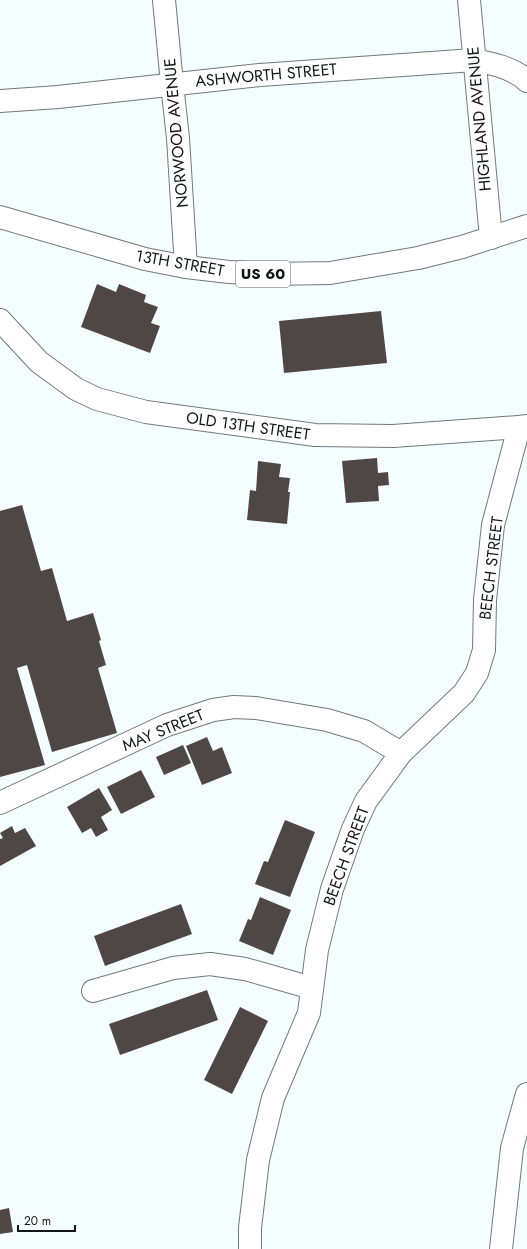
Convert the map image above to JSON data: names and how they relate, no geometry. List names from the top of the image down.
{
  "streets": {
    "street": [
      "ASHWORTH STREET",
      "HIGHLAND AVENUE",
      "NORWOOD AVENUE",
      "13TH STREET",
      "US 60",
      "OLD 13TH STREET",
      "BEECH STREET",
      "MAY STREET"
    ]
  },
  "crossings": [
    ["ASHWORTH STREET", "HIGHLAND AVENUE"],
    ["ASHWORTH STREET", "NORWOOD AVENUE"],
    ["HIGHLAND AVENUE", "13TH STREET"],
    ["NORWOOD AVENUE", "13TH STREET"],
    ["OLD 13TH STREET", "BEECH STREET"],
    ["BEECH STREET", "MAY STREET"]
  ],
  "scale_bar": "20 m"
}
